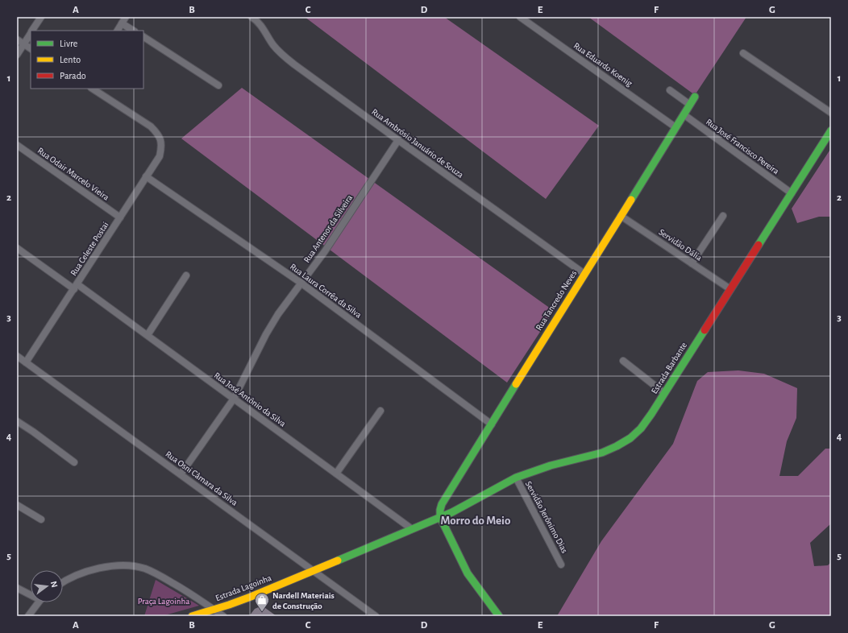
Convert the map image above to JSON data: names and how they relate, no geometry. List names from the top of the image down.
{
  "streets": {
    "main road": ["Rua Tancredo Neves", "Estrada Barbante", "Estrada Lagoinha"],
    "street": [
      "Rua Eduardo Koenig",
      "Rua Ambrósio Januário de Souza",
      "Rua José Francisco Pereira",
      "Rua Odair Marcelo Vieira",
      "Rua Antenor da Silveira",
      "Servidão Dália",
      "Rua Celeste Postai",
      "Rua Laura Corrêa da Silva",
      "Rua José Antônio da Silva",
      "Rua Osni Câmara da Silva",
      "Servidão Jerônimo Dias"
    ]
  },
  "crossings": [
    ["Rua Eduardo Koenig", "Rua Tancredo Neves"],
    ["Rua Ambrósio Januário de Souza", "Rua Antenor da Silveira"],
    ["Rua Ambrósio Januário de Souza", "Rua Tancredo Neves"],
    ["Rua José Francisco Pereira", "Rua Tancredo Neves"],
    ["Rua José Francisco Pereira", "Estrada Barbante"],
    ["Rua Odair Marcelo Vieira", "Rua Celeste Postai"],
    ["Rua Antenor da Silveira", "Rua Laura Corrêa da Silva"],
    ["Rua Antenor da Silveira", "Rua José Antônio da Silva"],
    ["Rua Antenor da Silveira", "Rua Osni Câmara da Silva"],
    ["Servidão Dália", "Rua Tancredo Neves"],
    ["Servidão Dália", "Estrada Barbante"],
    ["Rua Celeste Postai", "Rua Laura Corrêa da Silva"],
    ["Rua Celeste Postai", "Rua José Antônio da Silva"],
    ["Rua Celeste Postai", "Rua Osni Câmara da Silva"],
    ["Rua Laura Corrêa da Silva", "Rua Tancredo Neves"],
    ["Rua Tancredo Neves", "Estrada Barbante"],
    ["Rua Tancredo Neves", "Estrada Lagoinha"],
    ["Estrada Barbante", "Servidão Jerônimo Dias"],
    ["Estrada Barbante", "Estrada Lagoinha"],
    ["Rua José Antônio da Silva", "Estrada Lagoinha"],
    ["Rua Osni Câmara da Silva", "Estrada Lagoinha"]
  ],
  "districts": ["Morro do Meio"],
  "parks": ["Praça Lagoinha"],
  "places": {
    "shop": ["Nardell Materiais de Construção"]
  },
  "legend": ["Livre", "Lento", "Parado"],
  "north": "right",
  "grid": {
    "columns": [
      "A",
      "B",
      "C",
      "D",
      "E",
      "F",
      "G"
    ],
    "rows": [
      "1",
      "2",
      "3",
      "4",
      "5"
    ]
  }
}
